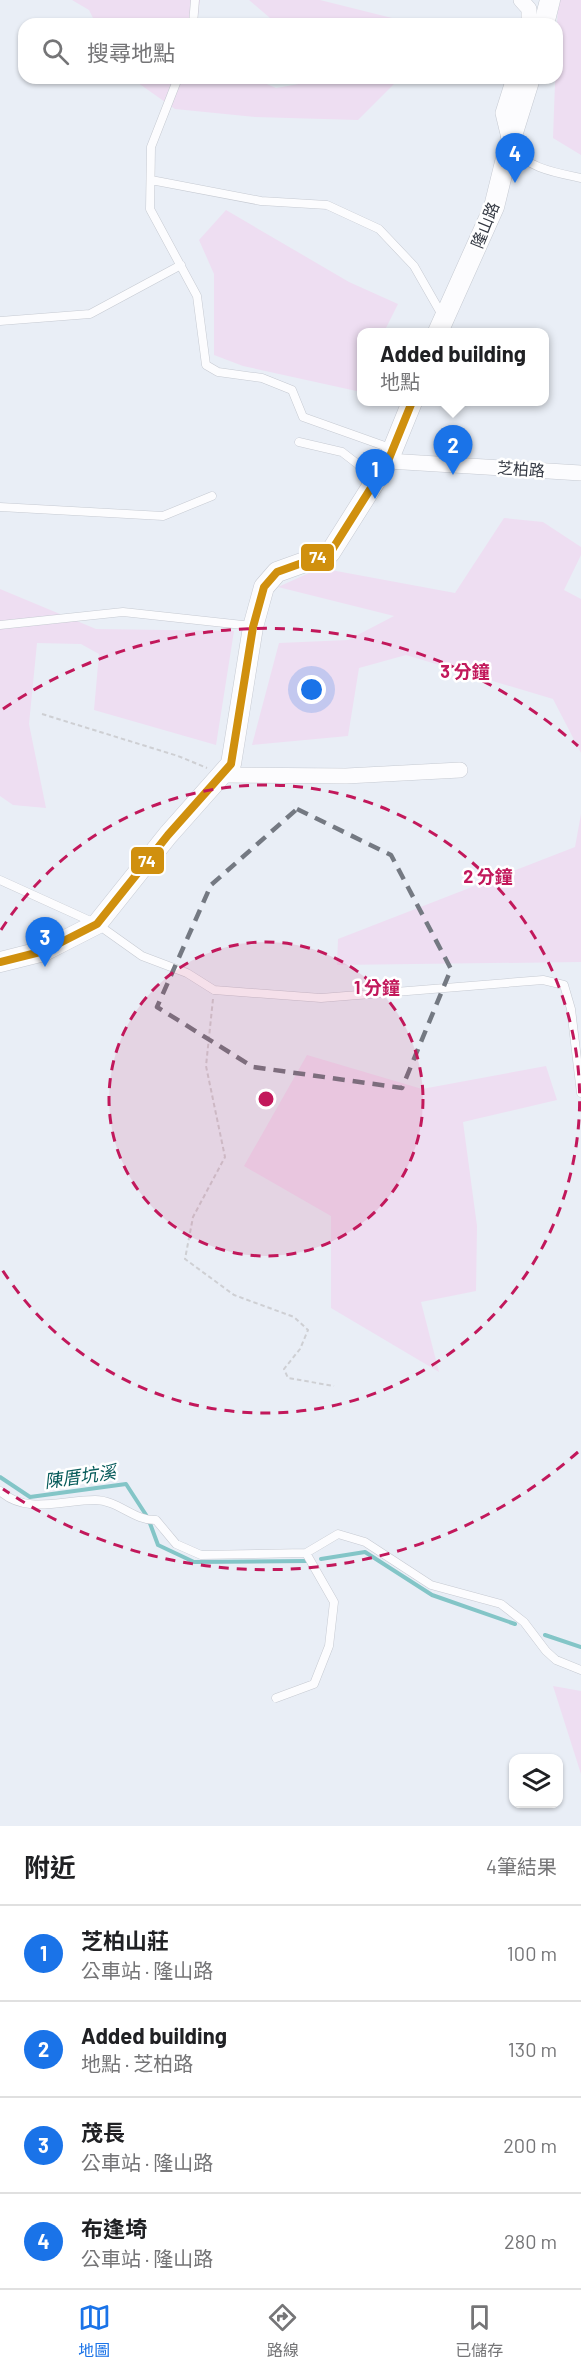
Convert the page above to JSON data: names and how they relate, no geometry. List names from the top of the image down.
{
  "streets": {
    "street": ["隆山路", "芝柏路"]
  },
  "water": ["陳厝坑溪"],
  "lines": ["transit line 74"],
  "page": {
    "search": "搜尋地點",
    "pins": [
      "4",
      "2",
      "1",
      "3"
    ],
    "popup": ["Added building", "地點"],
    "heading": ["附近", "4筆結果"],
    "list": [
      {
        "mark": "1",
        "name": "芝柏山莊",
        "note": "公車站 · 隆山路",
        "value": "100 m"
      },
      {
        "mark": "2",
        "name": "Added building",
        "note": "地點 · 芝柏路",
        "value": "130 m"
      },
      {
        "mark": "3",
        "name": "茂長",
        "note": "公車站 · 隆山路",
        "value": "200 m"
      },
      {
        "mark": "4",
        "name": "布逢埼",
        "note": "公車站 · 隆山路",
        "value": "280 m"
      }
    ],
    "nav": ["地圖", "路線", "已儲存"]
  },
  "rings": ["3 分鐘", "2 分鐘", "1 分鐘"]
}
